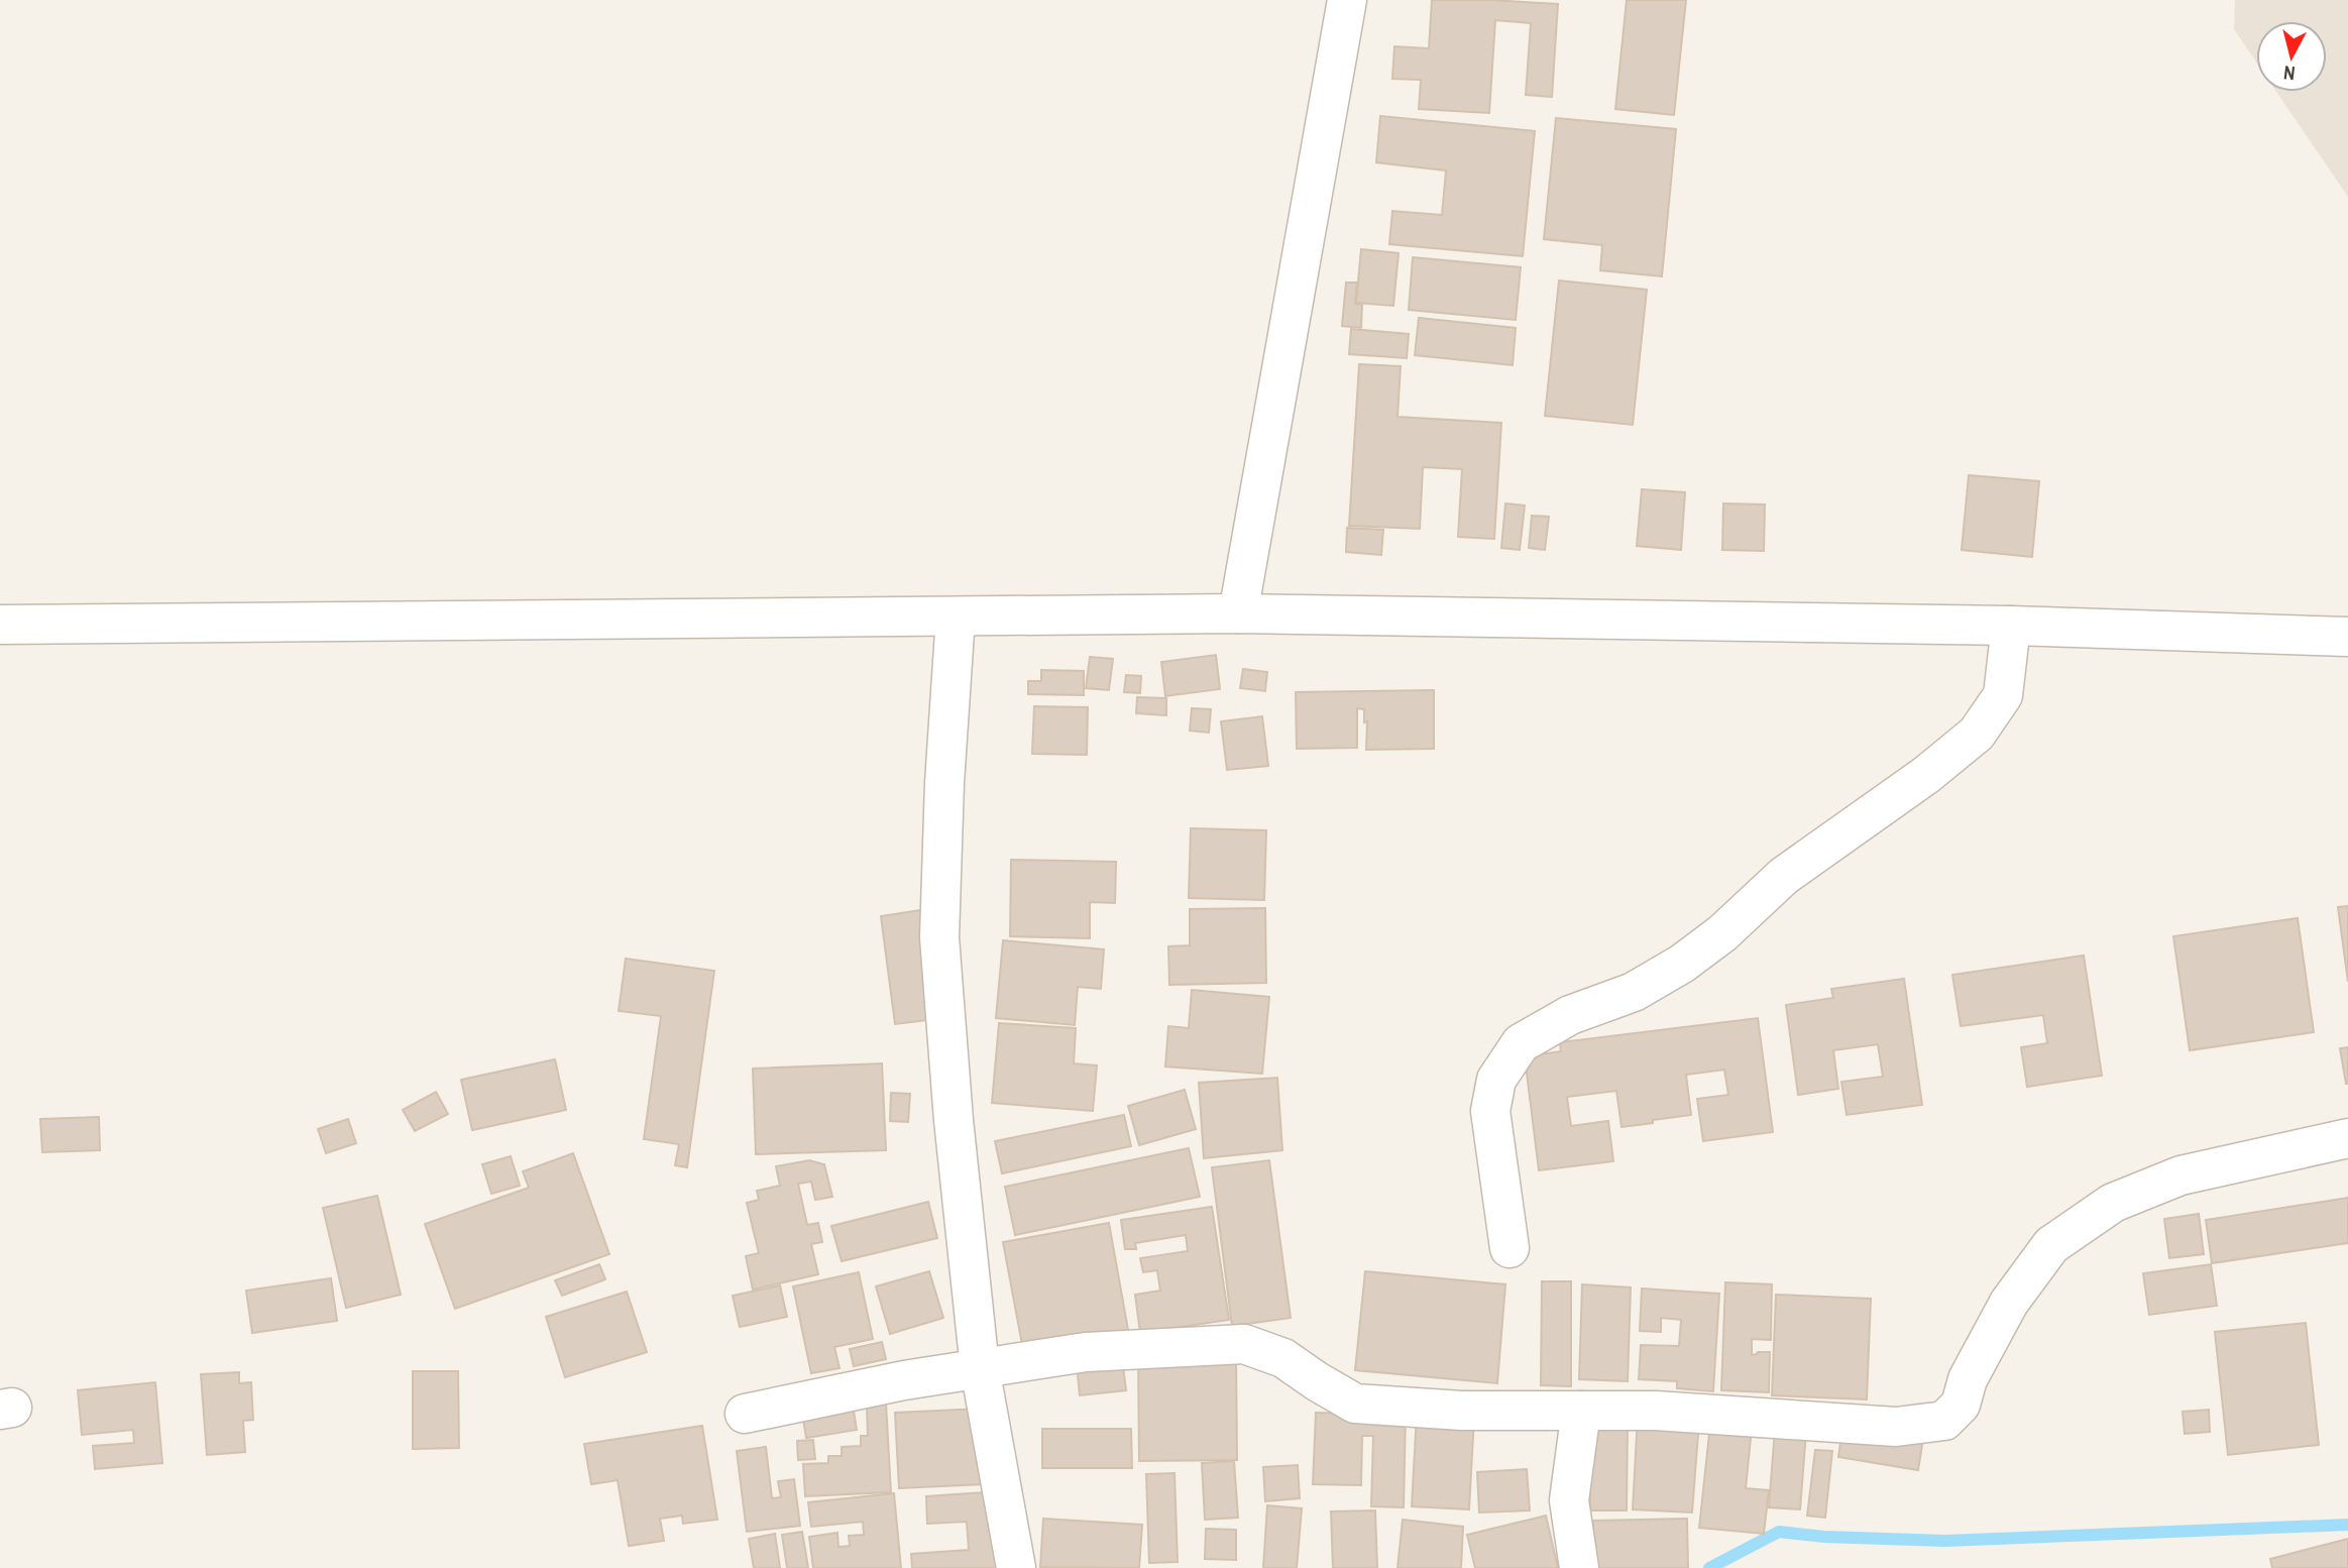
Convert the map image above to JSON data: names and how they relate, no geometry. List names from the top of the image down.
{
  "north": "bottom"
}
